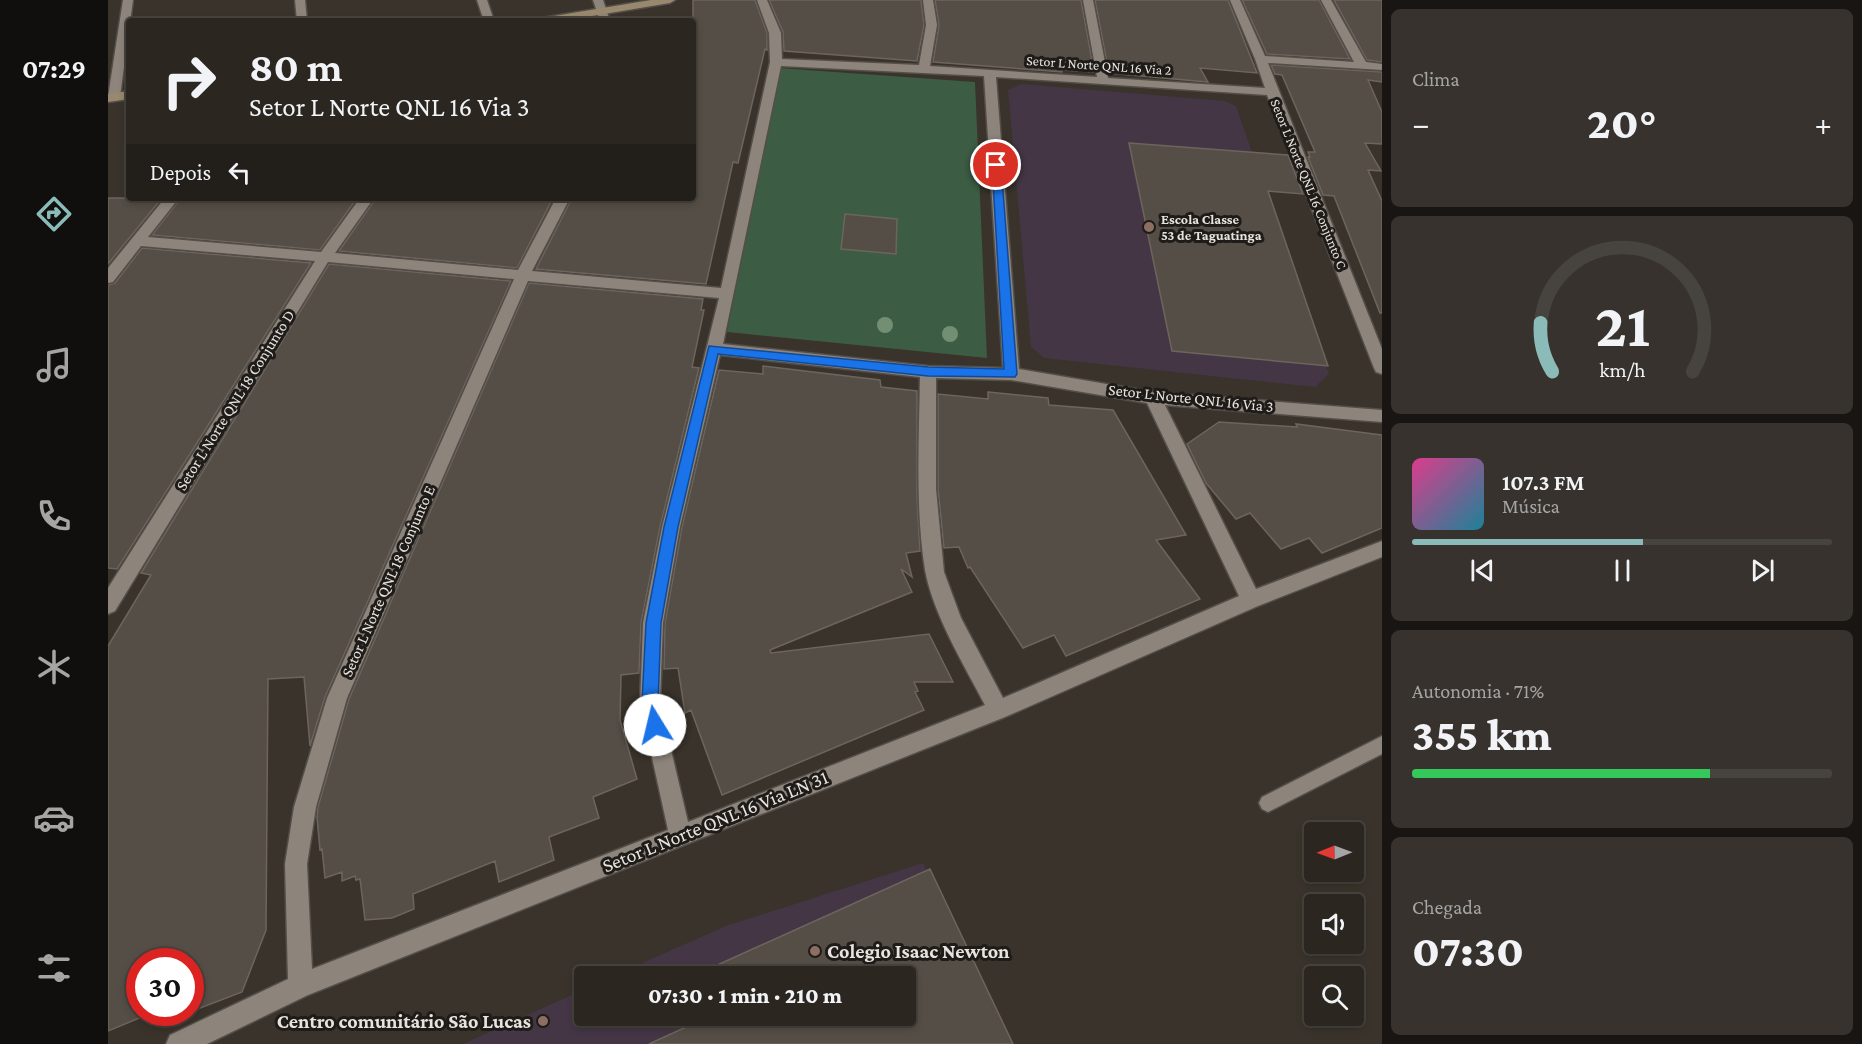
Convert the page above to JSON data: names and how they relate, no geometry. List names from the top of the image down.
{
  "streets": {
    "street": [
      "Setor L Norte QNL 16 Via 2",
      "Setor L Norte QNL 16 Conjunto C",
      "Setor L Norte QNL 16 Via 3",
      "Setor L Norte QNL 18 Conjunto D",
      "Setor L Norte QNL 18 Conjunto E",
      "Setor L Norte QNL 16 Via LN 31"
    ]
  },
  "crossings": [
    ["Setor L Norte QNL 16 Via 2", "Setor L Norte QNL 16 Conjunto C"],
    ["Setor L Norte QNL 18 Conjunto E", "Setor L Norte QNL 16 Via LN 31"]
  ],
  "places": ["Escola Classe 53 de Taguatinga", "Colegio Isaac Newton", "Centro comunitário São Lucas"],
  "north": "left",
  "page": {
    "tabs": "07:29",
    "tile": [
      "Clima",
      ["Autonomia · 71%", "355 km"],
      ["Chegada", "07:30"]
    ],
    "turn": ["80 m", "Setor L Norte QNL 16 Via 3"],
    "heat": ["−", "20°", "+"],
    "then": "Depois",
    "song": ["107.3 FM", "Música"],
    "limit": "30",
    "trip": "07:30 · 1 min · 210 m",
    "gauge": ["21", "km/h"]
  }
}
